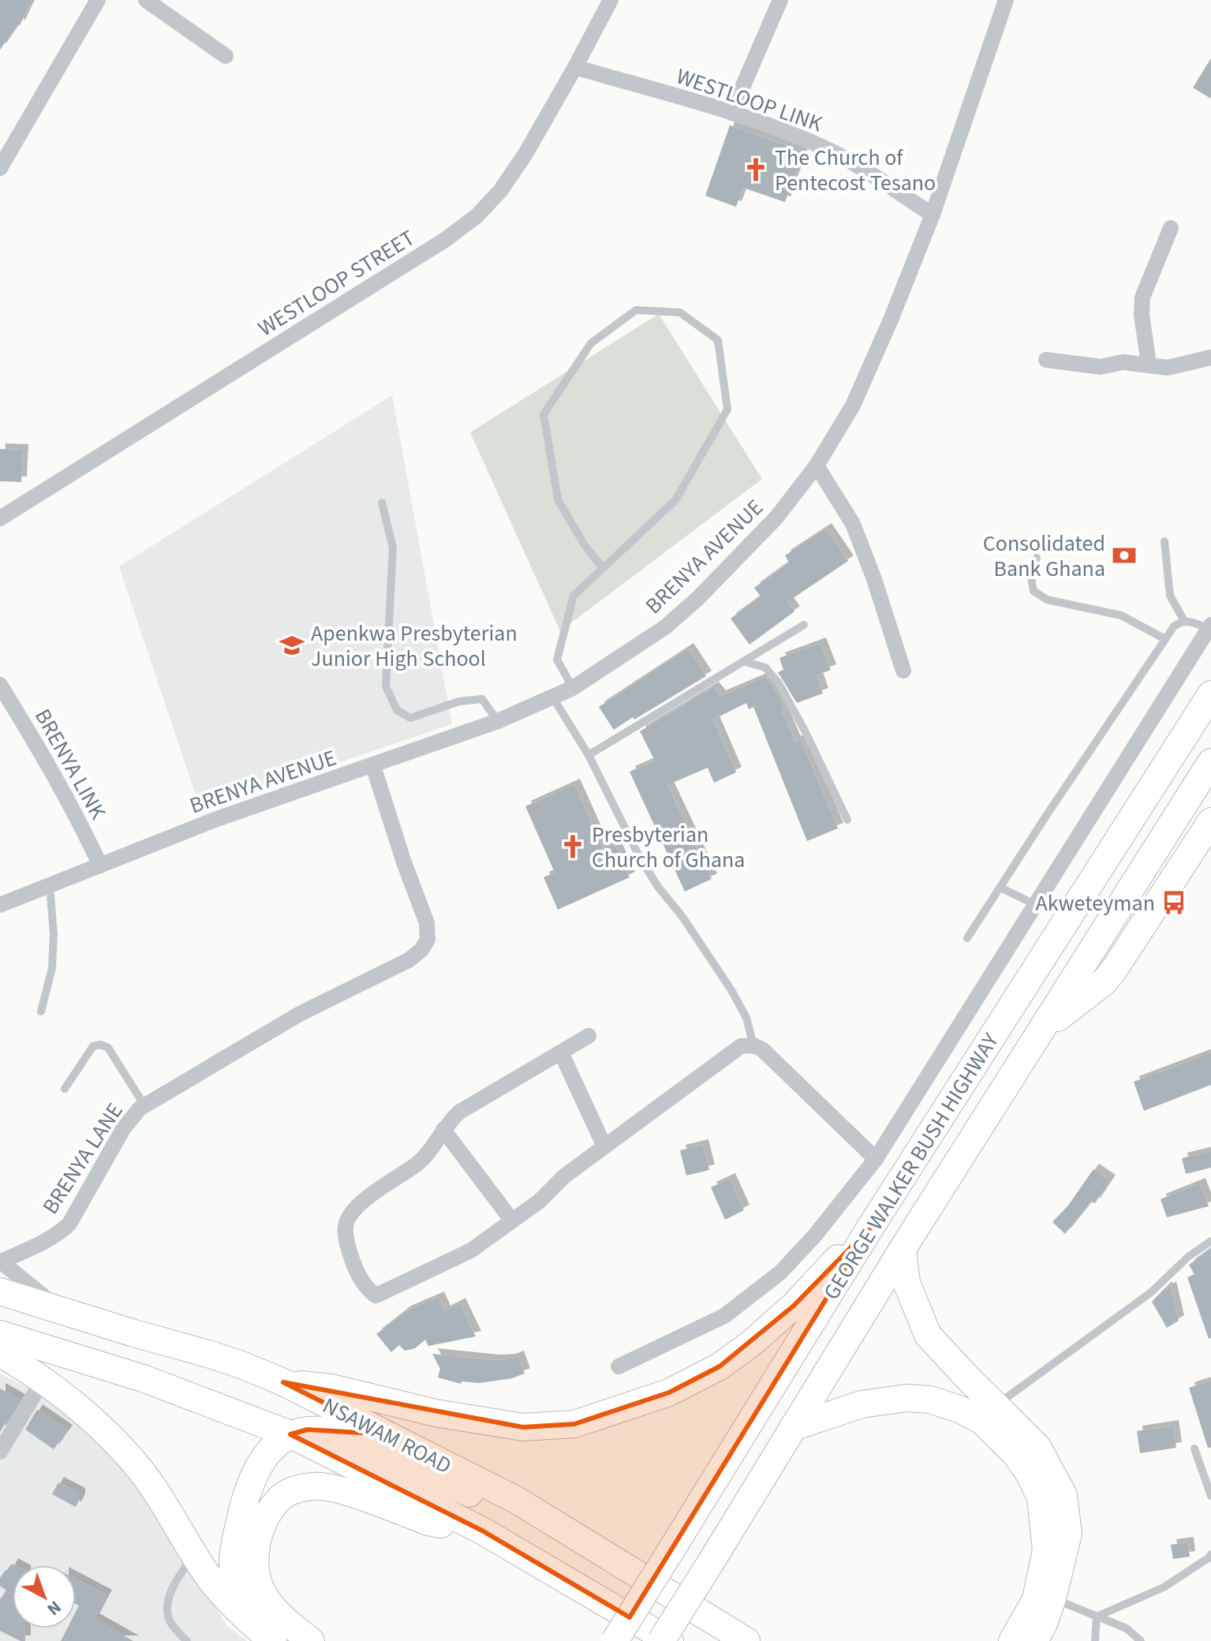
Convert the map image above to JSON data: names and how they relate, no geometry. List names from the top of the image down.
{
  "streets": {
    "highway": ["GEORGE WALKER BUSH HIGHWAY", "NSAWAM ROAD"],
    "street": [
      "WESTLOOP LINK",
      "WESTLOOP STREET",
      "BRENYA AVENUE",
      "BRENYA LINK",
      "BRENYA LANE"
    ]
  },
  "crossings": [
    ["WESTLOOP LINK", "WESTLOOP STREET"],
    ["WESTLOOP LINK", "BRENYA AVENUE"],
    ["BRENYA AVENUE", "BRENYA LINK"],
    ["BRENYA AVENUE", "BRENYA LANE"]
  ],
  "places": {
    "church": ["The Church of Pentecost Tesano", "Presbyterian Church of Ghana"],
    "bank": ["Consolidated Bank Ghana"],
    "school or university": ["Apenkwa Presbyterian Junior High School"],
    "bus stop": ["Akweteyman"]
  },
  "north": "bottom right"
}
